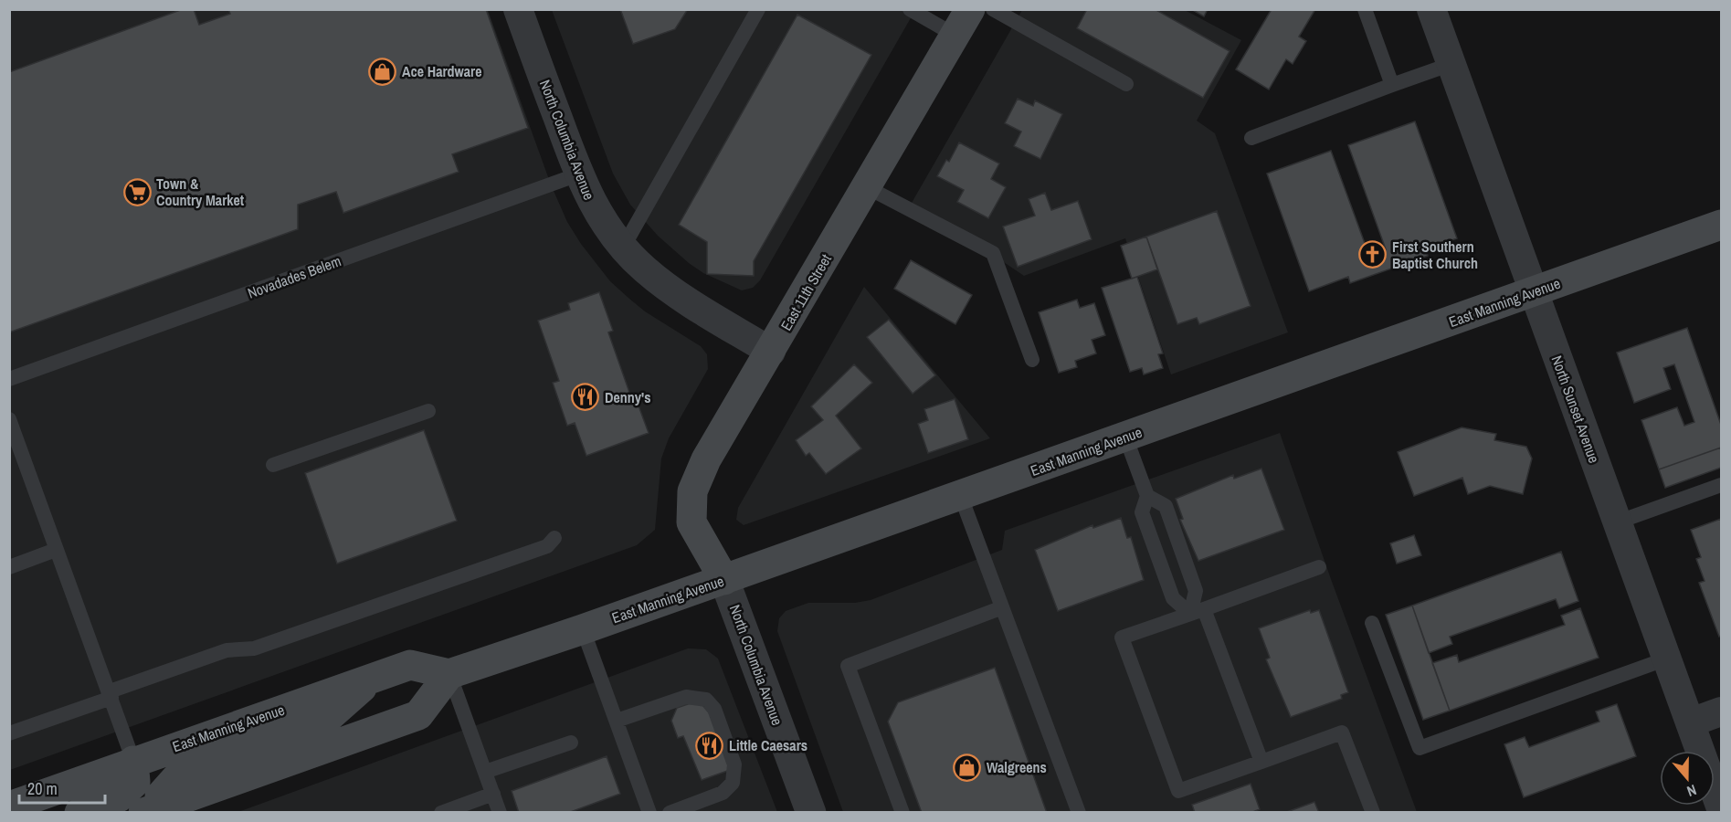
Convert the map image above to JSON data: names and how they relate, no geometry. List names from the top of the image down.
{
  "streets": {
    "main road": ["East 11th Street", "East Manning Avenue"],
    "street": ["North Columbia Avenue", "North Sunset Avenue"],
    "lane": ["Novadades Belem"]
  },
  "crossings": [
    ["North Columbia Avenue", "Novadades Belem"],
    ["North Columbia Avenue", "East 11th Street"],
    ["North Columbia Avenue", "East Manning Avenue"],
    ["East 11th Street", "East Manning Avenue"],
    ["East Manning Avenue", "North Sunset Avenue"]
  ],
  "places": {
    "shop": ["Ace Hardware", "Walgreens"],
    "supermarket": ["Town & Country Market"],
    "church": ["First Southern Baptist Church"],
    "restaurant": ["Denny's", "Little Caesars"]
  },
  "scale_bar": "20 m",
  "north": "bottom"
}
